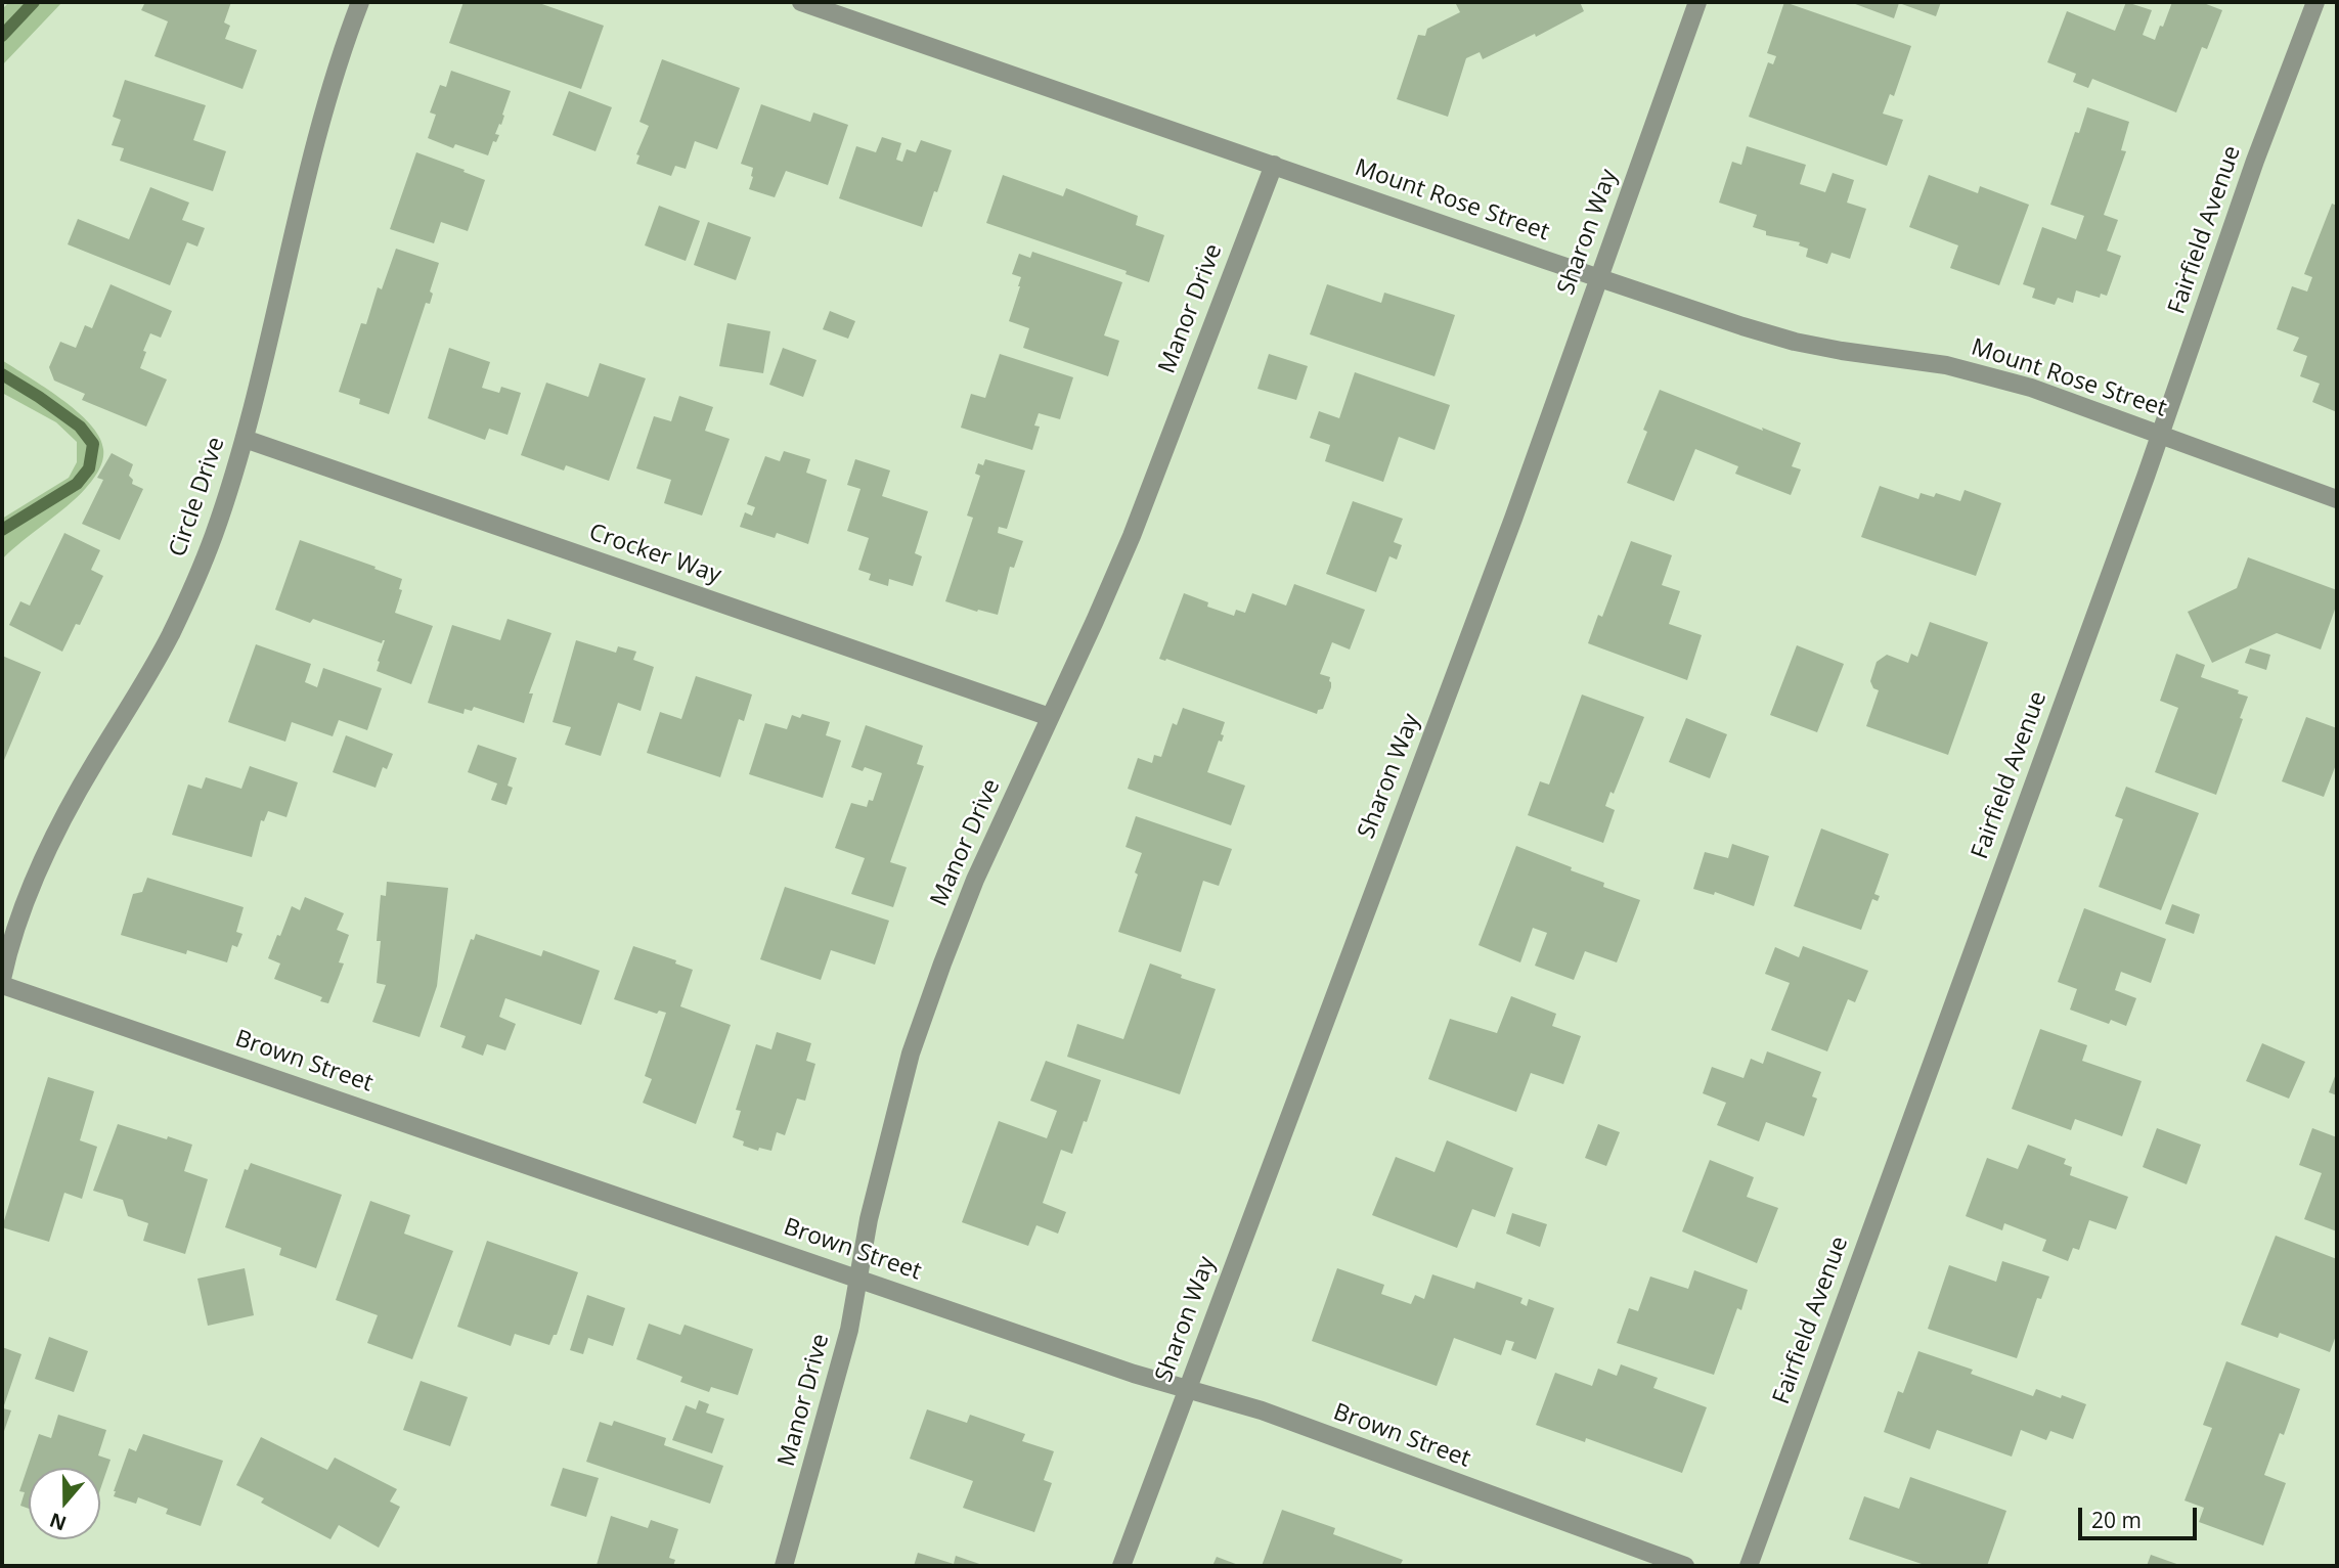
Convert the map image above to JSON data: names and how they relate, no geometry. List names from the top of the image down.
{
  "streets": {
    "street": [
      "Mount Rose Street",
      "Fairfield Avenue",
      "Sharon Way",
      "Manor Drive",
      "Circle Drive",
      "Crocker Way",
      "Brown Street"
    ]
  },
  "crossings": [
    ["Mount Rose Street", "Fairfield Avenue"],
    ["Mount Rose Street", "Sharon Way"],
    ["Mount Rose Street", "Manor Drive"],
    ["Sharon Way", "Brown Street"],
    ["Manor Drive", "Crocker Way"],
    ["Manor Drive", "Brown Street"],
    ["Circle Drive", "Crocker Way"]
  ],
  "scale_bar": "20 m",
  "north": "bottom"
}
